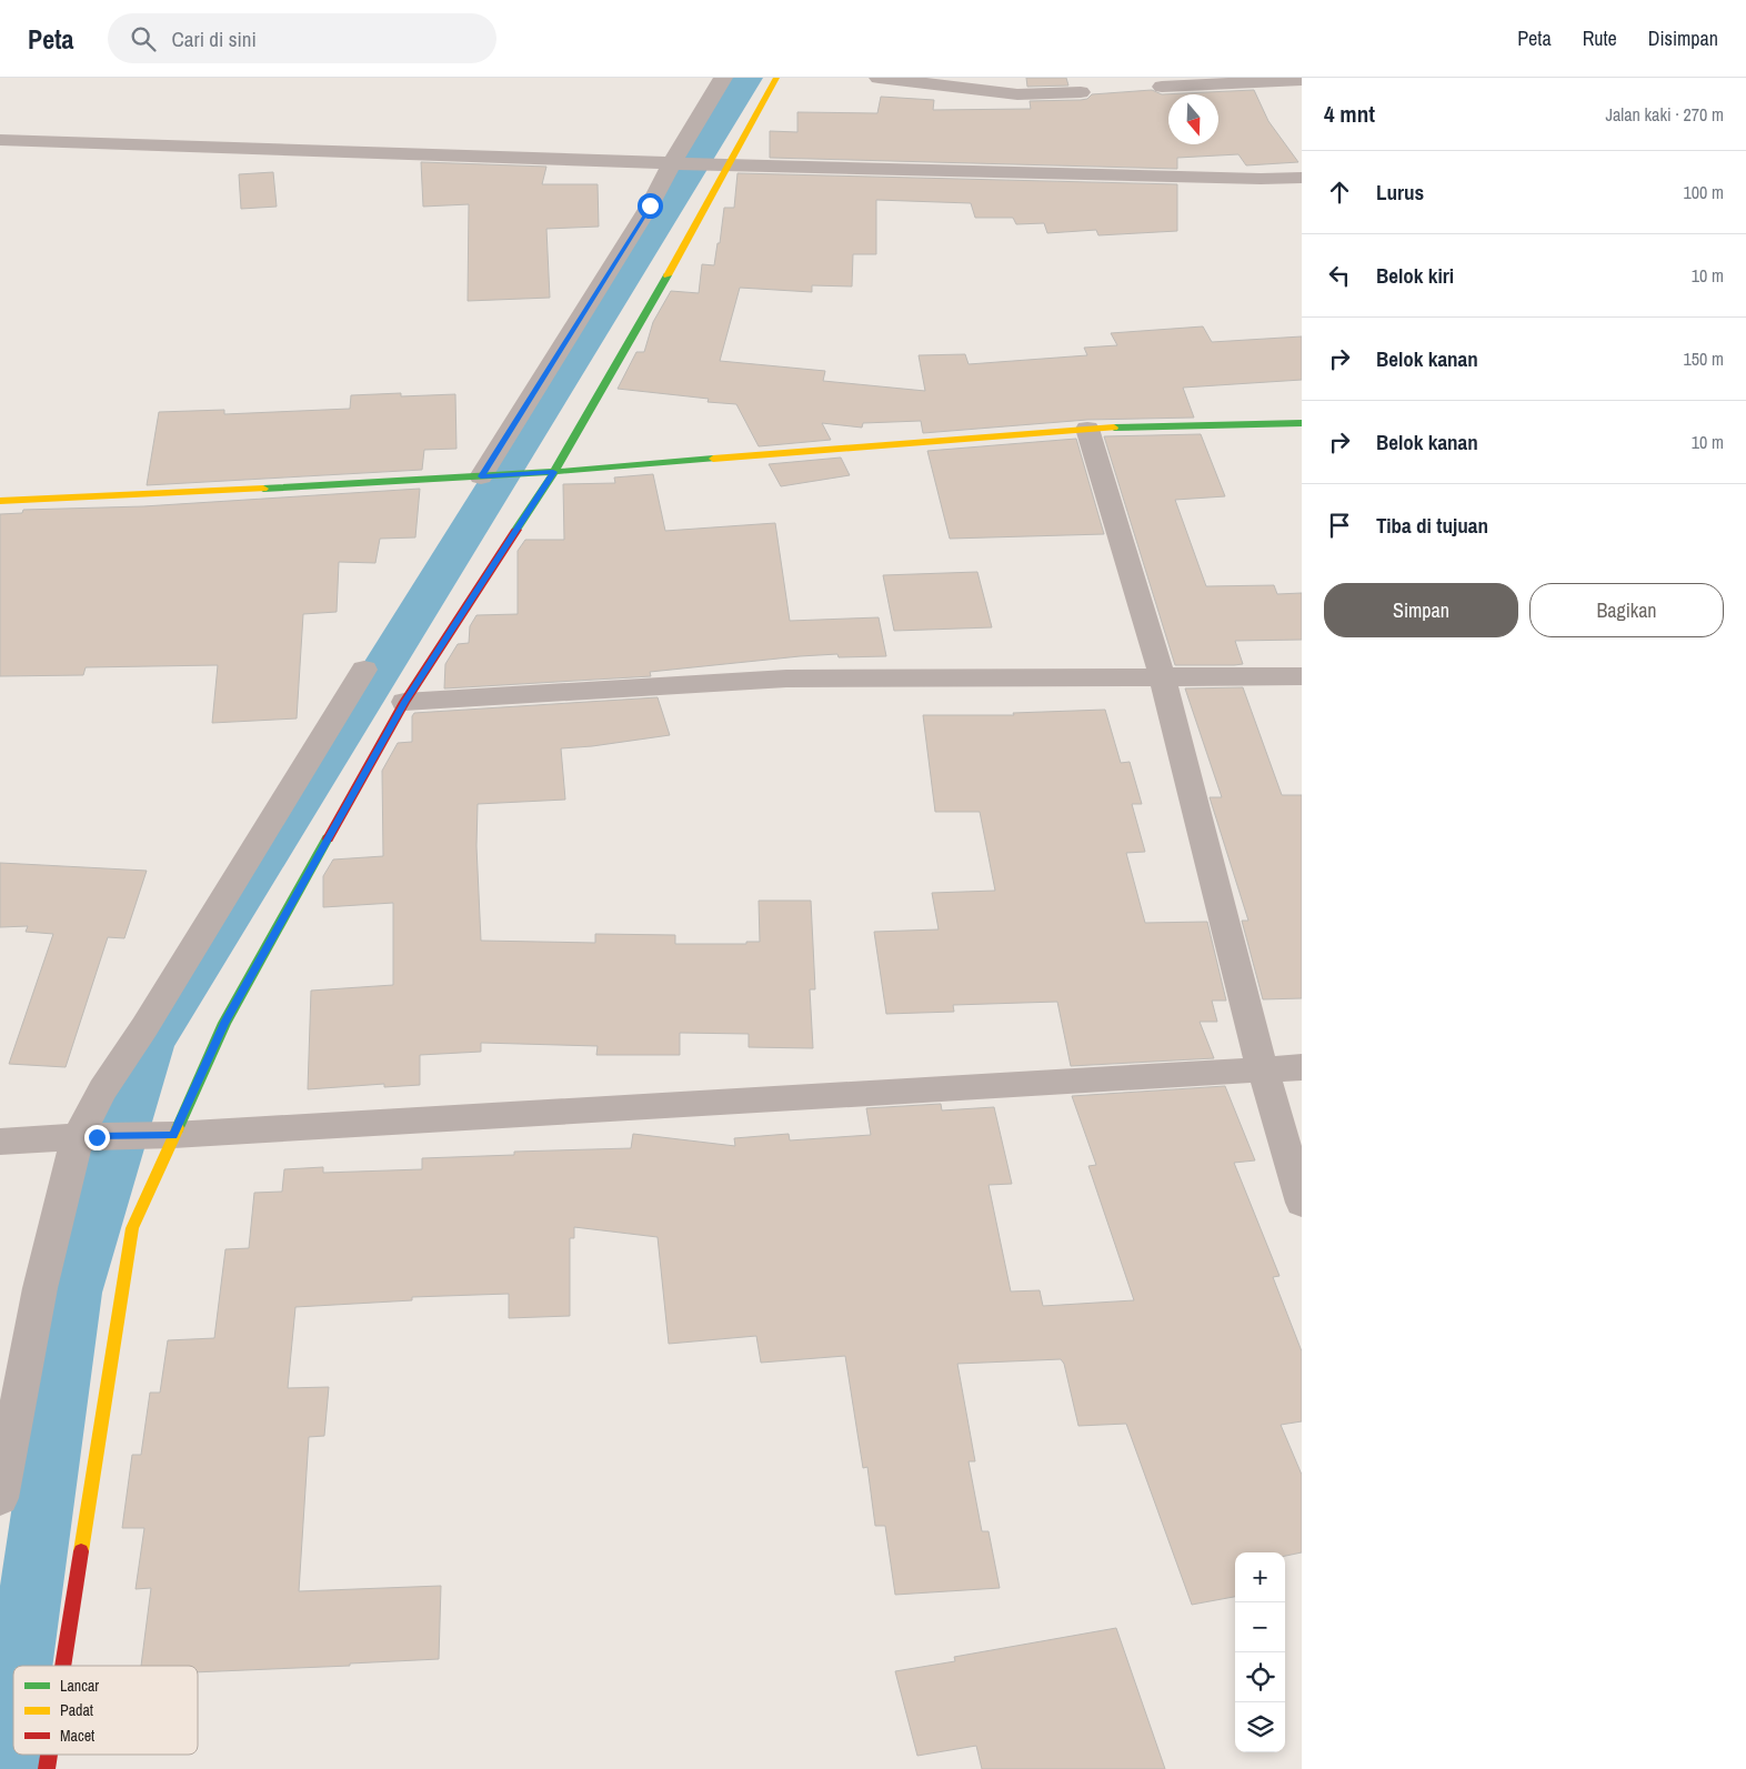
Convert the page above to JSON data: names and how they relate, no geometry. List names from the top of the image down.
{
  "legend": ["Lancar", "Padat", "Macet"],
  "north": "bottom",
  "page": {
    "header": "Peta",
    "search": "Cari di sini",
    "nav": ["Peta", "Rute", "Disimpan"],
    "heading": ["4 mnt", "Jalan kaki · 270 m"],
    "list": [
      ["Lurus", "100 m"],
      ["Belok kiri", "10 m"],
      ["Belok kanan", "150 m"],
      ["Belok kanan", "10 m"],
      "Tiba di tujuan"
    ],
    "buttons": ["Simpan", "Bagikan"],
    "map_buttons": ["+", "−"]
  }
}
